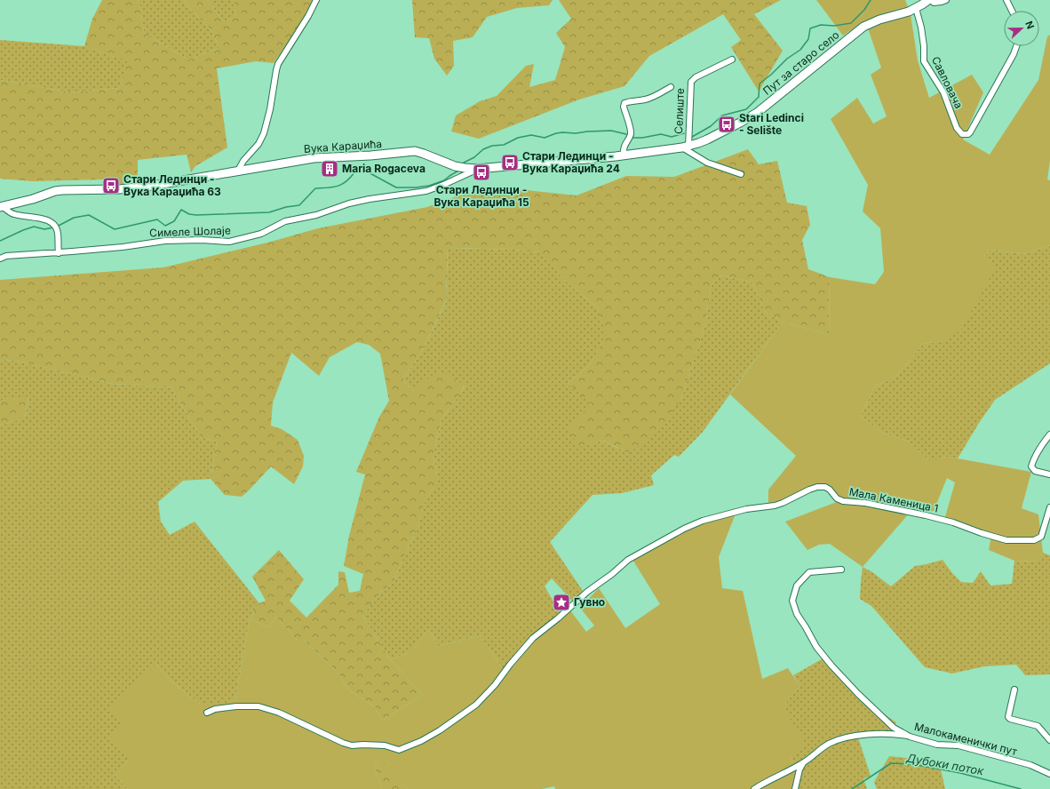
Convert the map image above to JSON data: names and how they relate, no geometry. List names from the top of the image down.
{
  "streets": {
    "street": [
      "Пут за старо село",
      "Савловача",
      "Селиште",
      "Вука Караџића",
      "Симеле Шолаје",
      "Мала Каменица 1",
      "Малокаменички пут"
    ]
  },
  "crossings": [
    ["Пут за старо село", "Савловача"],
    ["Пут за старо село", "Селиште"],
    ["Пут за старо село", "Вука Караџића"],
    ["Селиште", "Вука Караџића"],
    ["Вука Караџића", "Симеле Шолаје"]
  ],
  "water": ["Дубоки поток"],
  "places": {
    "bus stop": [
      "Stari Ledinci - Selište",
      "Стари Лединци - Вука Караџића 24",
      "Стари Лединци - Вука Караџића 15",
      "Стари Лединци - Вука Караџића 63"
    ],
    "building": ["Maria Rogaceva"],
    "place": ["Гувно"]
  },
  "north": "right"
}
